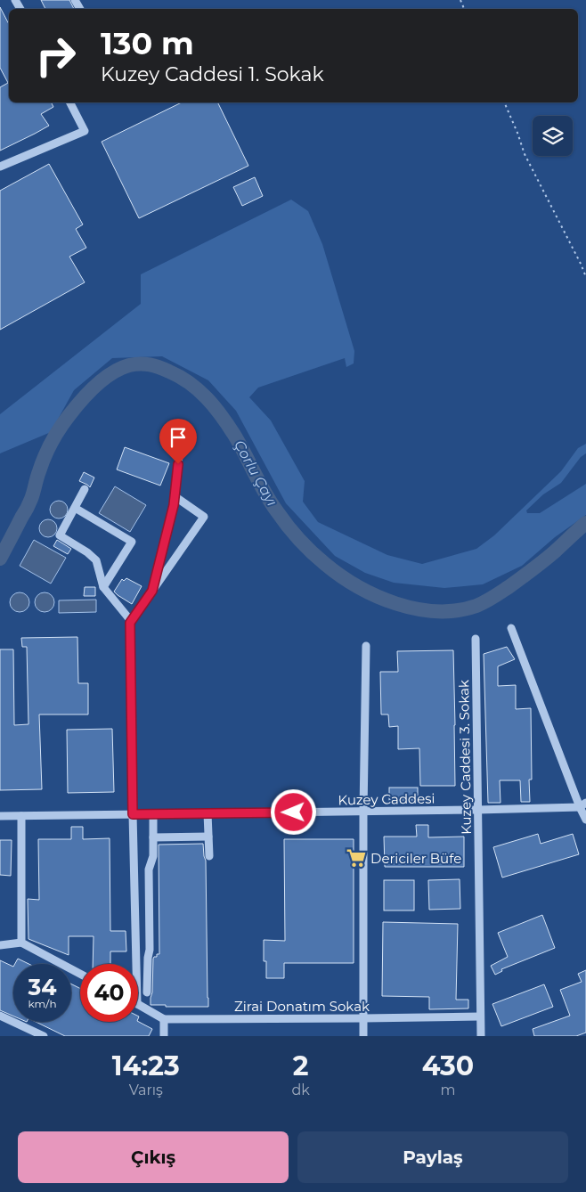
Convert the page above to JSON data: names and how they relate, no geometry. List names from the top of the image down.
{
  "streets": {
    "street": ["Kuzey Caddesi 3. Sokak", "Kuzey Caddesi", "Zirai Donatım Sokak"]
  },
  "crossings": [
    ["Kuzey Caddesi 3. Sokak", "Kuzey Caddesi"],
    ["Kuzey Caddesi 3. Sokak", "Zirai Donatım Sokak"]
  ],
  "water": ["Çorlu Çayı"],
  "places": {
    "supermarket": ["Dericiler Büfe"]
  },
  "page": {
    "turn": ["130 m", "Kuzey Caddesi 1. Sokak"],
    "speed": "34 km/h",
    "limit": "40",
    "eta": [
      "14:23",
      "Varış",
      "2",
      "dk",
      "430",
      "m"
    ],
    "buttons": ["Çıkış", "Paylaş"]
  }
}
